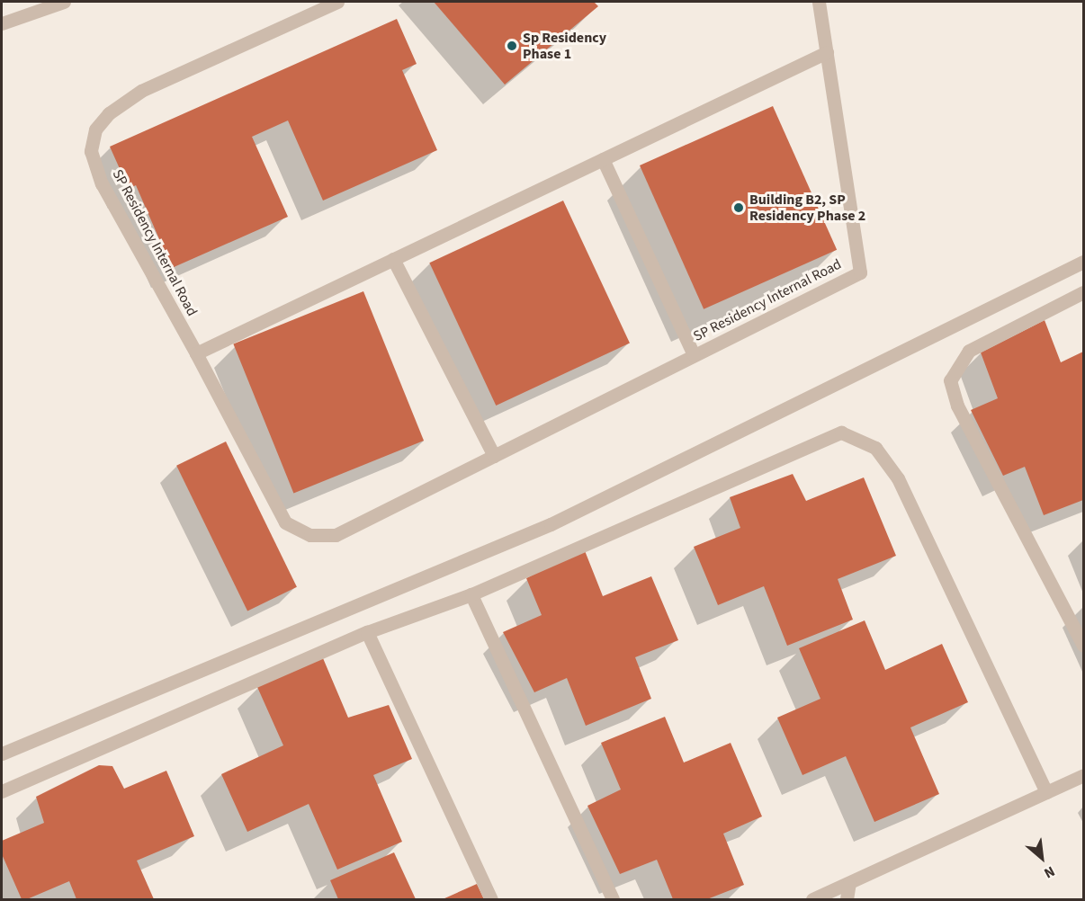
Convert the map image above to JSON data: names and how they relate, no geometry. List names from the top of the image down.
{
  "streets": {
    "street": ["SP Residency Internal Road"]
  },
  "places": ["Sp Residency Phase 1", "Building B2, SP Residency Phase 2"],
  "north": "bottom right"
}
